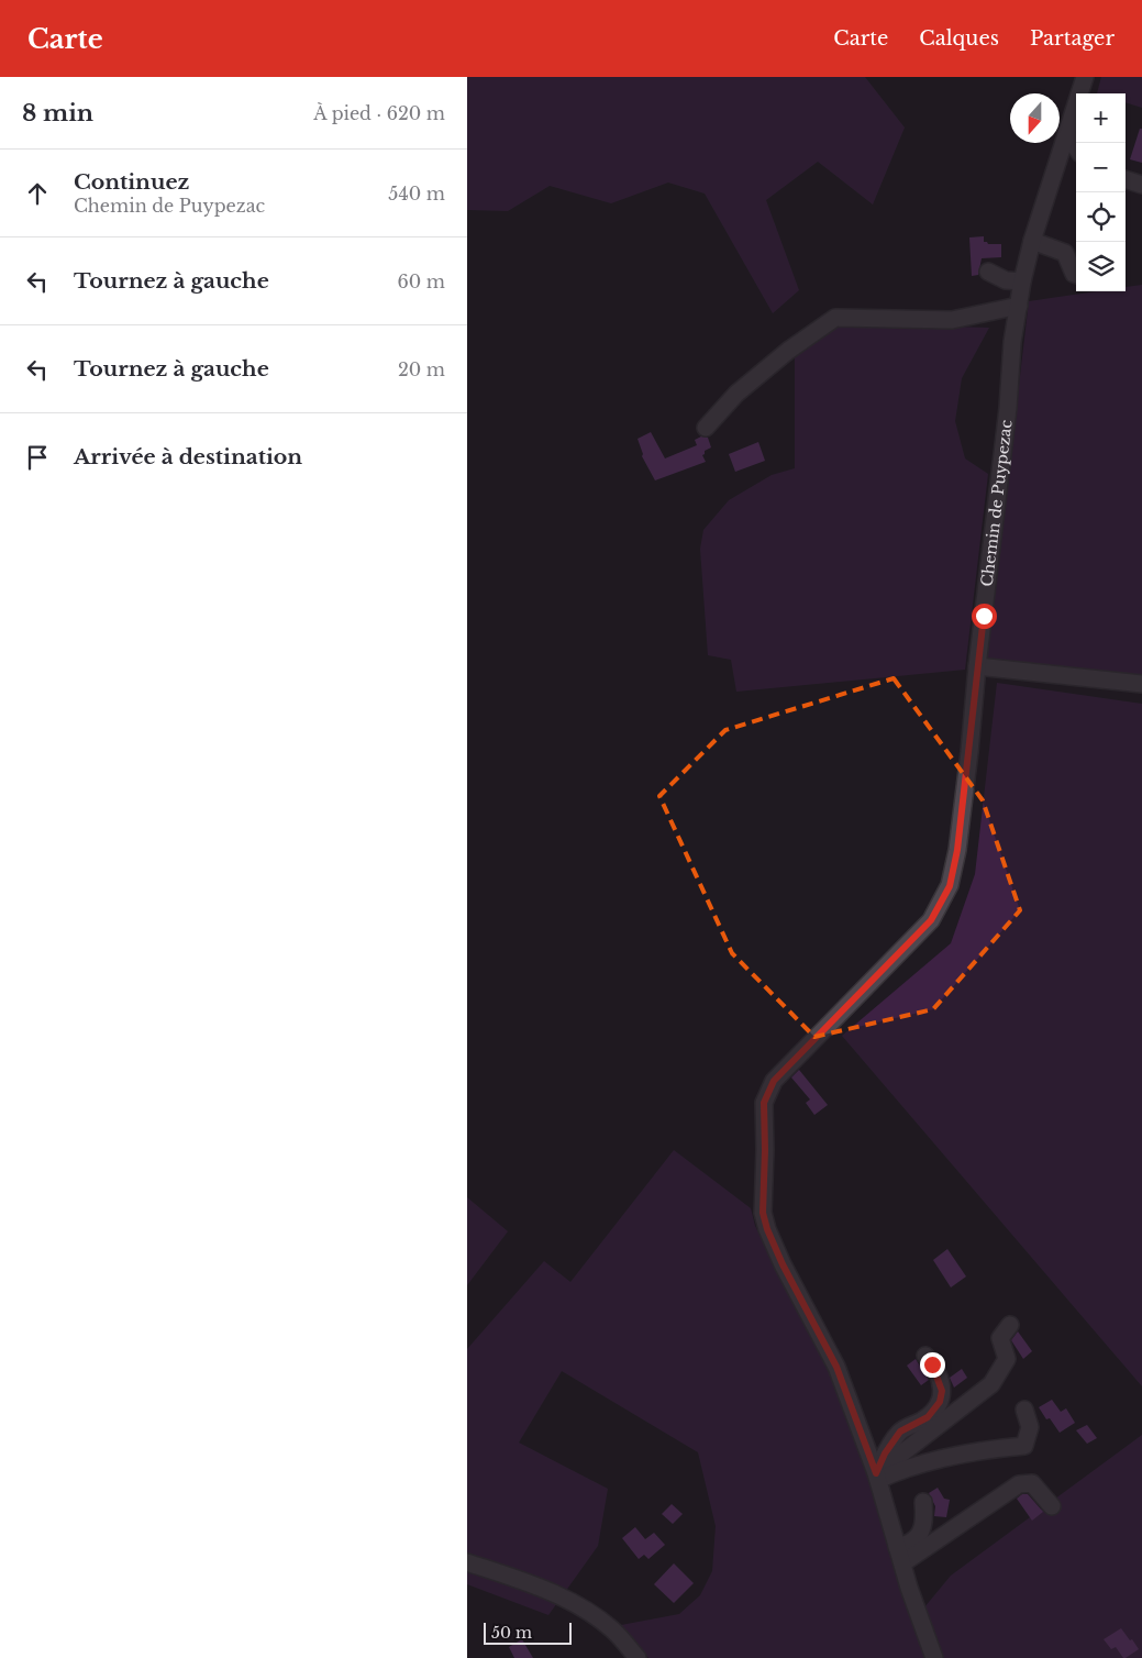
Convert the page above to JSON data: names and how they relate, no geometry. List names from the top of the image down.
{
  "streets": {
    "street": ["Chemin de Puypezac"]
  },
  "scale_bar": "50 m",
  "north": "bottom",
  "page": {
    "header": "Carte",
    "nav": ["Carte", "Calques", "Partager"],
    "heading": ["8 min", "À pied · 620 m"],
    "map_buttons": ["+", "−"],
    "list": [
      ["Continuez", "Chemin de Puypezac", "540 m"],
      ["Tournez à gauche", "60 m"],
      ["Tournez à gauche", "20 m"],
      "Arrivée à destination"
    ],
    "scale": "50 m"
  }
}
